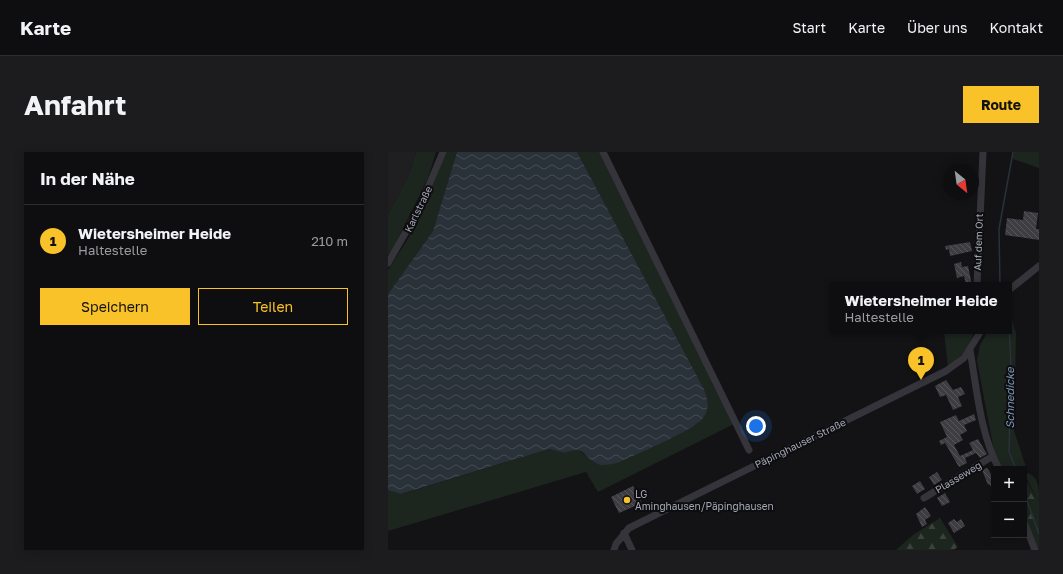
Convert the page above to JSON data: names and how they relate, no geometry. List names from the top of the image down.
{
  "streets": {
    "street": [
      "Karlstraße",
      "Auf dem Ort",
      "Päpinghauser Straße",
      "Plasseweg"
    ]
  },
  "water": ["Schnedicke"],
  "places": ["LG Aminghausen/Päpinghausen"],
  "north": "bottom right",
  "page": {
    "header": "Karte",
    "nav": [
      "Start",
      "Karte",
      "Über uns",
      "Kontakt"
    ],
    "buttons": [
      "Route",
      ["Speichern", "Teilen"]
    ],
    "title": "Anfahrt",
    "heading": "In der Nähe",
    "list": [
      {
        "mark": "1",
        "name": "Wietersheimer Heide",
        "note": "Haltestelle",
        "value": "210 m"
      }
    ],
    "popup": ["Wietersheimer Heide", "Haltestelle"],
    "pins": "1",
    "map_buttons": ["+", "−"]
  }
}
